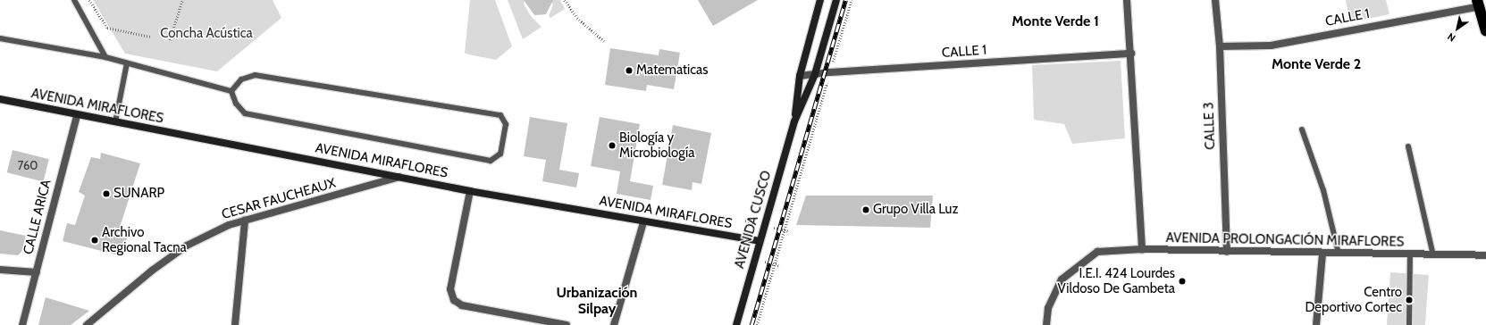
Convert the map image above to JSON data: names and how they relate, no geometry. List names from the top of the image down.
{
  "streets": {
    "street": [
      "CALLE 1",
      "AVENIDA MIRAFLORES",
      "CALLE 3",
      "CESAR FAUCHEAUX",
      "CALLE ARICA",
      "AVENIDA CUSCO",
      "AVENIDA PROLONGACIÓN MIRAFLORES"
    ]
  },
  "crossings": [
    ["CALLE 1", "CALLE 3"],
    ["CALLE 1", "AVENIDA CUSCO"],
    ["AVENIDA MIRAFLORES", "CESAR FAUCHEAUX"],
    ["AVENIDA MIRAFLORES", "CALLE ARICA"],
    ["AVENIDA MIRAFLORES", "AVENIDA CUSCO"],
    ["CALLE 3", "AVENIDA PROLONGACIÓN MIRAFLORES"]
  ],
  "districts": ["Monte Verde 1", "Monte Verde 2", "Urbanización Silpay"],
  "parks": ["Concha Acústica"],
  "places": [
    "Matematicas",
    "Biología y Microbiología",
    "SUNARP",
    "Grupo Villa Luz",
    "Archivo Regional Tacna",
    "I.E.I. 424 Lourdes Vildoso De Gambeta",
    "Centro Deportivo Cortec"
  ],
  "house_numbers": ["760"],
  "north": "bottom left"
}
